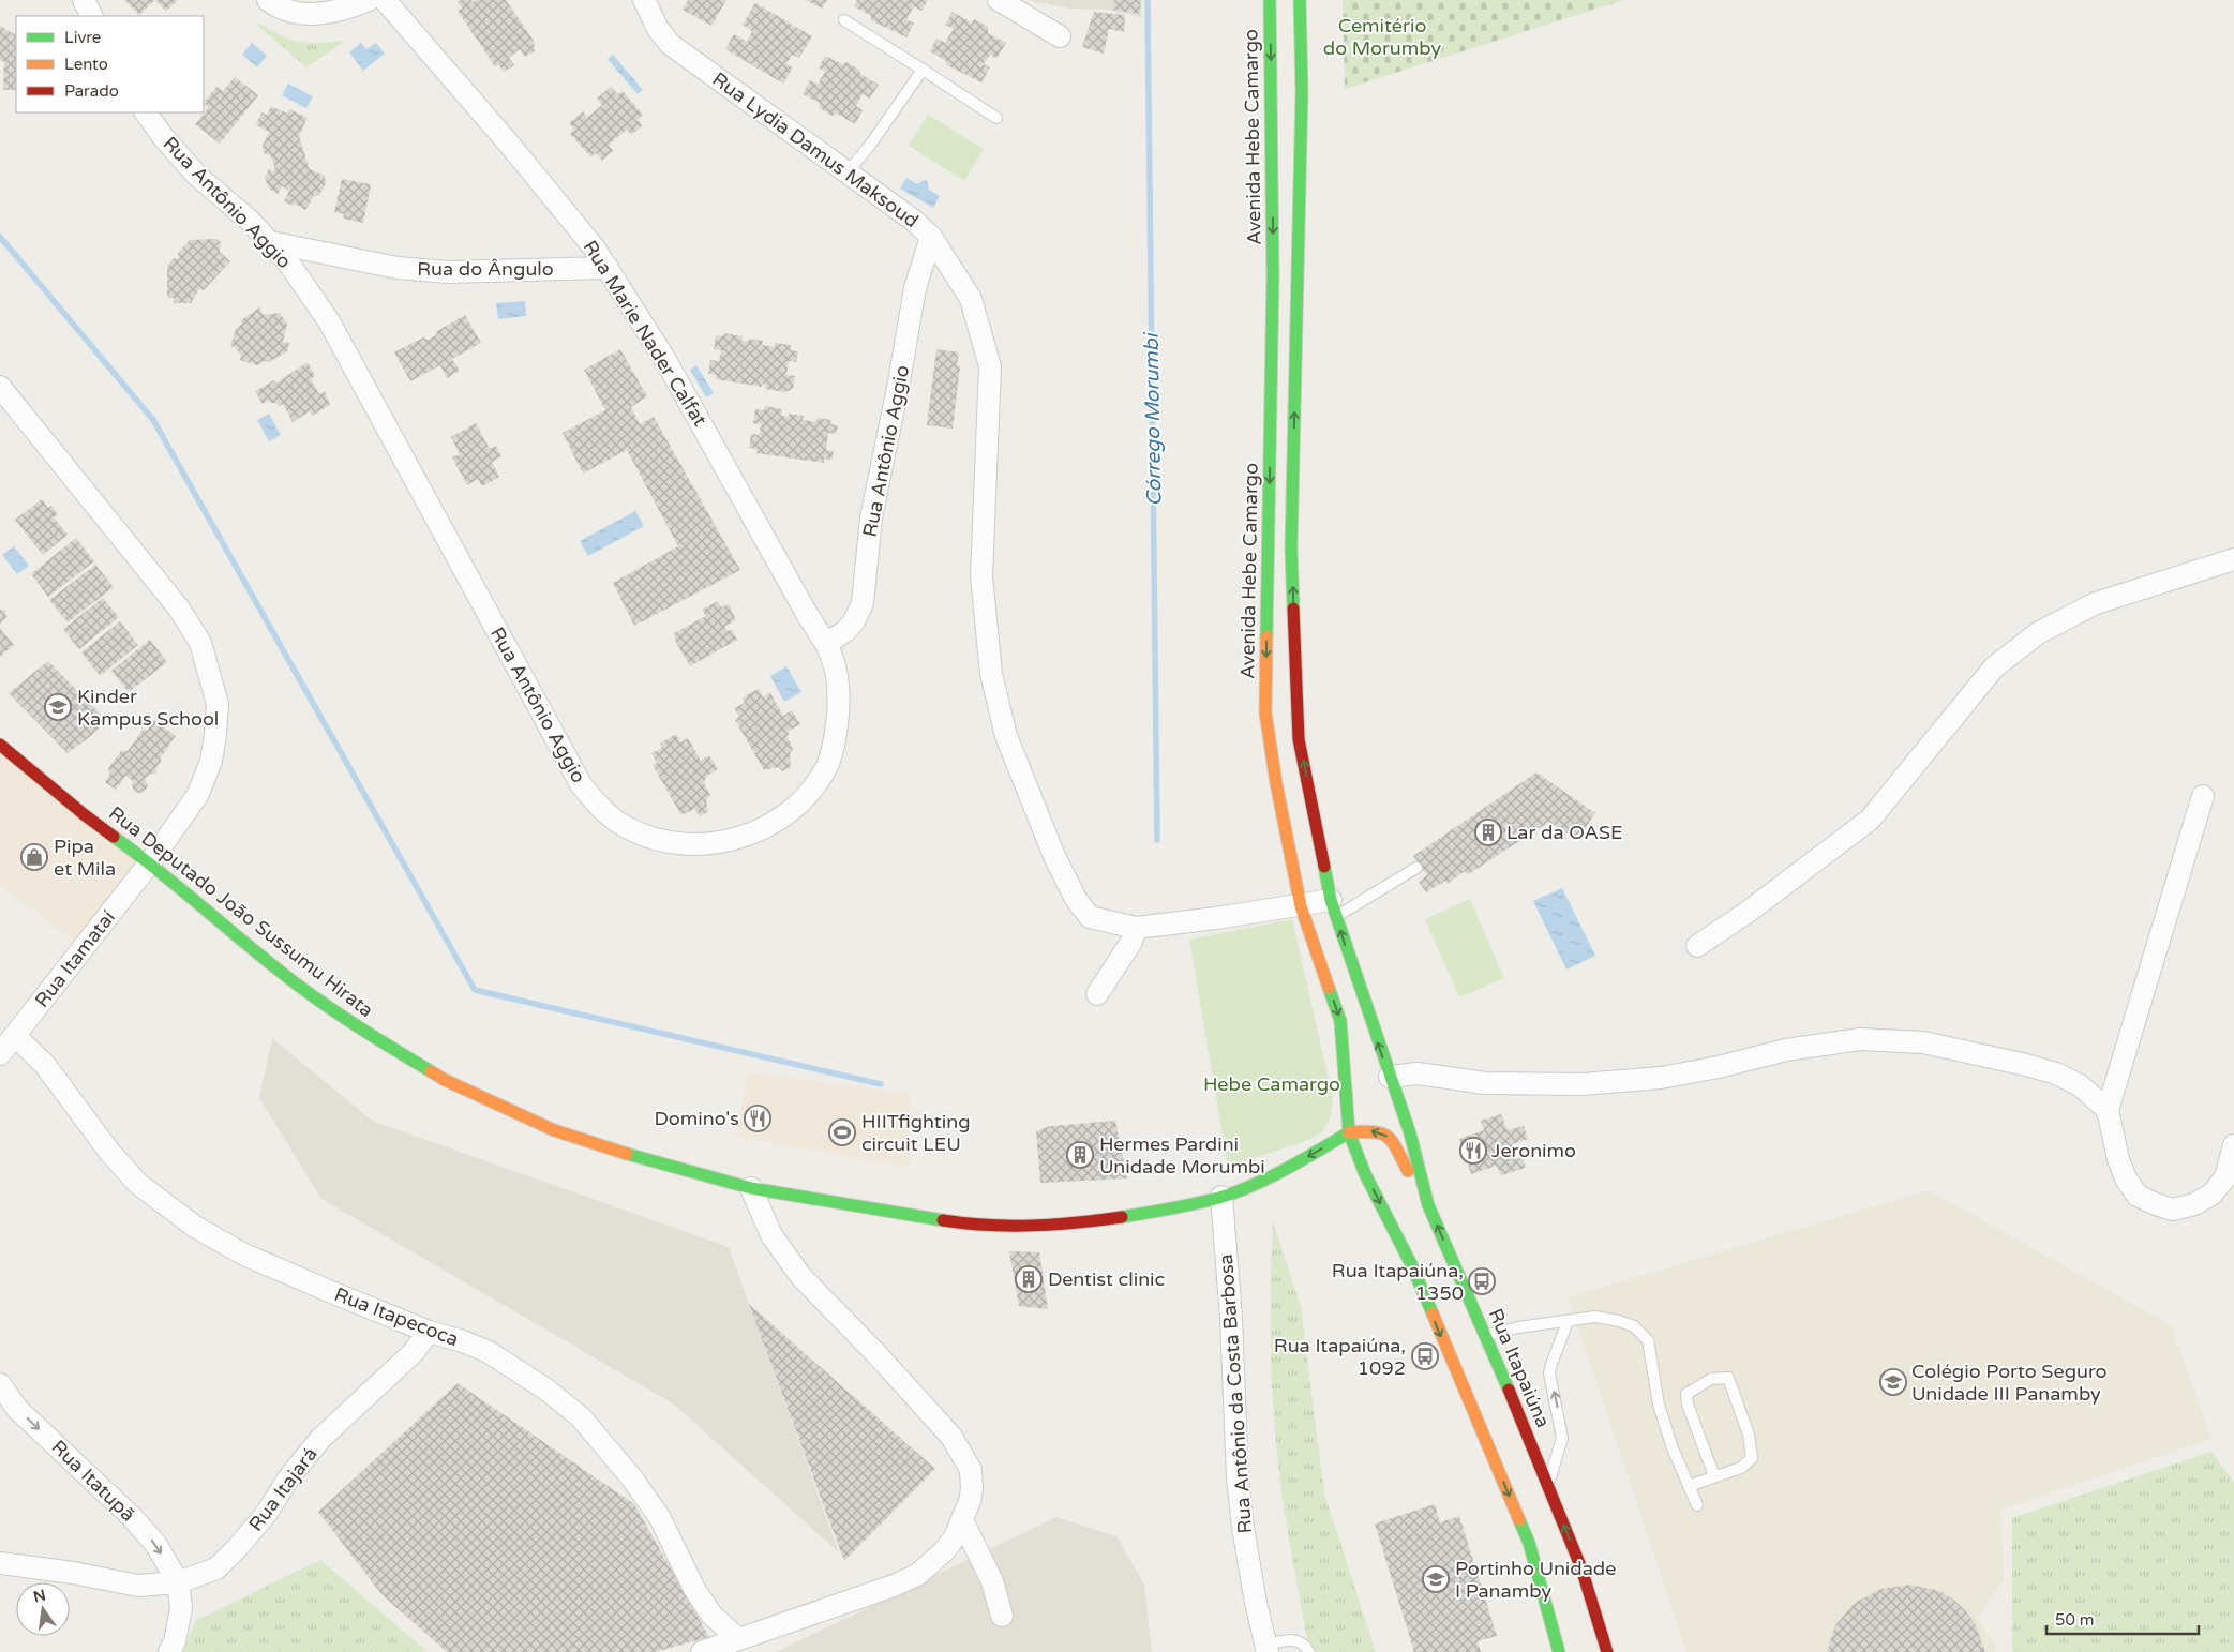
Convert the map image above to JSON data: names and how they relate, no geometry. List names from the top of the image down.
{
  "streets": {
    "main road": ["Avenida Hebe Camargo", "Rua Deputado João Sussumu Hirata", "Rua Itapaiúna"],
    "street": [
      "Rua Lydia Damus Maksoud",
      "Rua Antônio Aggio",
      "Rua do Ângulo",
      "Rua Marie Nader Calfat",
      "Rua Itamataí",
      "Rua Itapecoca",
      "Rua Antônio da Costa Barbosa",
      "Rua Itatupã",
      "Rua Itajará"
    ]
  },
  "crossings": [
    ["Avenida Hebe Camargo", "Rua Lydia Damus Maksoud"],
    ["Avenida Hebe Camargo", "Rua Deputado João Sussumu Hirata"],
    ["Rua Lydia Damus Maksoud", "Rua Antônio Aggio"],
    ["Rua Antônio Aggio", "Rua do Ângulo"],
    ["Rua Antônio Aggio", "Rua Marie Nader Calfat"],
    ["Rua do Ângulo", "Rua Marie Nader Calfat"],
    ["Rua Deputado João Sussumu Hirata", "Rua Itamataí"],
    ["Rua Deputado João Sussumu Hirata", "Rua Antônio da Costa Barbosa"],
    ["Rua Itamataí", "Rua Itapecoca"],
    ["Rua Itapecoca", "Rua Itajará"],
    ["Rua Itatupã", "Rua Itajará"]
  ],
  "one_way": ["Rua Itatupã"],
  "water": ["Córrego Morumbi"],
  "parks": ["Cemitério do Morumby", "Hebe Camargo"],
  "places": {
    "school or university": ["Kinder Kampus School", "Colégio Porto Seguro Unidade III Panamby", "Portinho Unidade I Panamby"],
    "building": ["Lar da OASE", "Hermes Pardini Unidade Morumbi", "Dentist clinic"],
    "shop": ["Pipa et Mila"],
    "restaurant": ["Domino's", "Jeronimo"],
    "sports": ["HIITfighting circuit LEU"],
    "bus stop": ["Rua Itapaiúna, 1350", "Rua Itapaiúna, 1092"]
  },
  "legend": ["Livre", "Lento", "Parado"],
  "scale_bar": "50 m",
  "north": "top"
}
